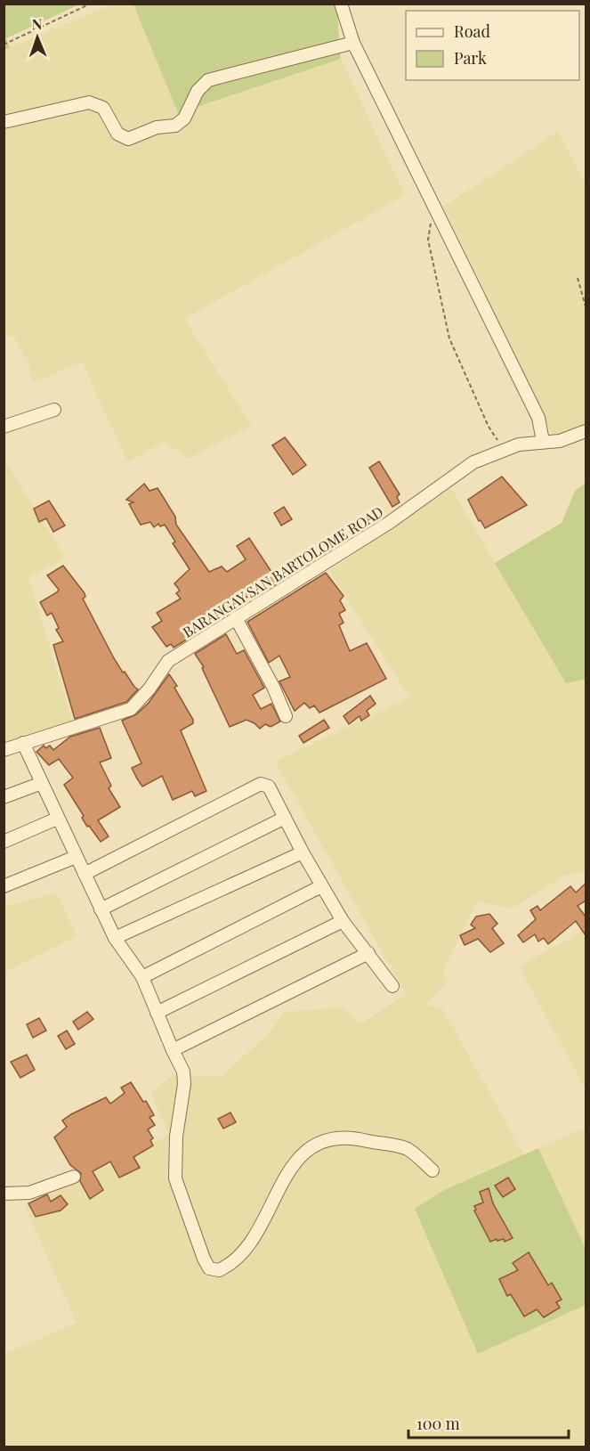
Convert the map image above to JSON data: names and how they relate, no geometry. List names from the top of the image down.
{
  "streets": {
    "street": ["BARANGAY SAN BARTOLOME ROAD"]
  },
  "legend": ["Road", "Park"],
  "scale_bar": "100 m",
  "north": "top"
}
